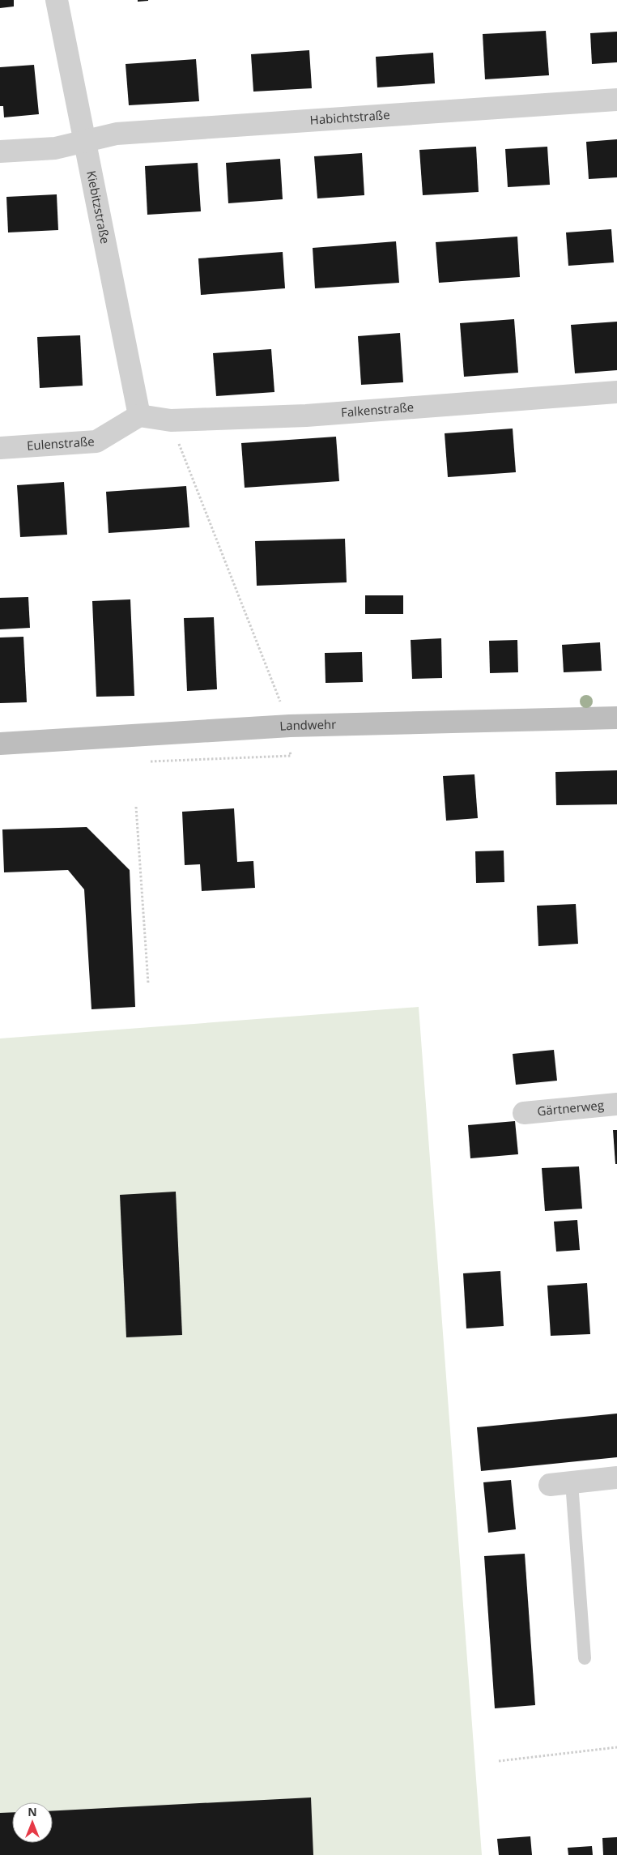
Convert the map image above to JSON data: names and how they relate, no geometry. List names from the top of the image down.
{
  "streets": {
    "street": [
      "Habichtstraße",
      "Kiebitzstraße",
      "Falkenstraße",
      "Eulenstraße",
      "Landwehr",
      "Gärtnerweg"
    ]
  },
  "crossings": [
    ["Habichtstraße", "Kiebitzstraße"],
    ["Kiebitzstraße", "Falkenstraße"],
    ["Kiebitzstraße", "Eulenstraße"],
    ["Falkenstraße", "Eulenstraße"]
  ],
  "north": "top"
}
